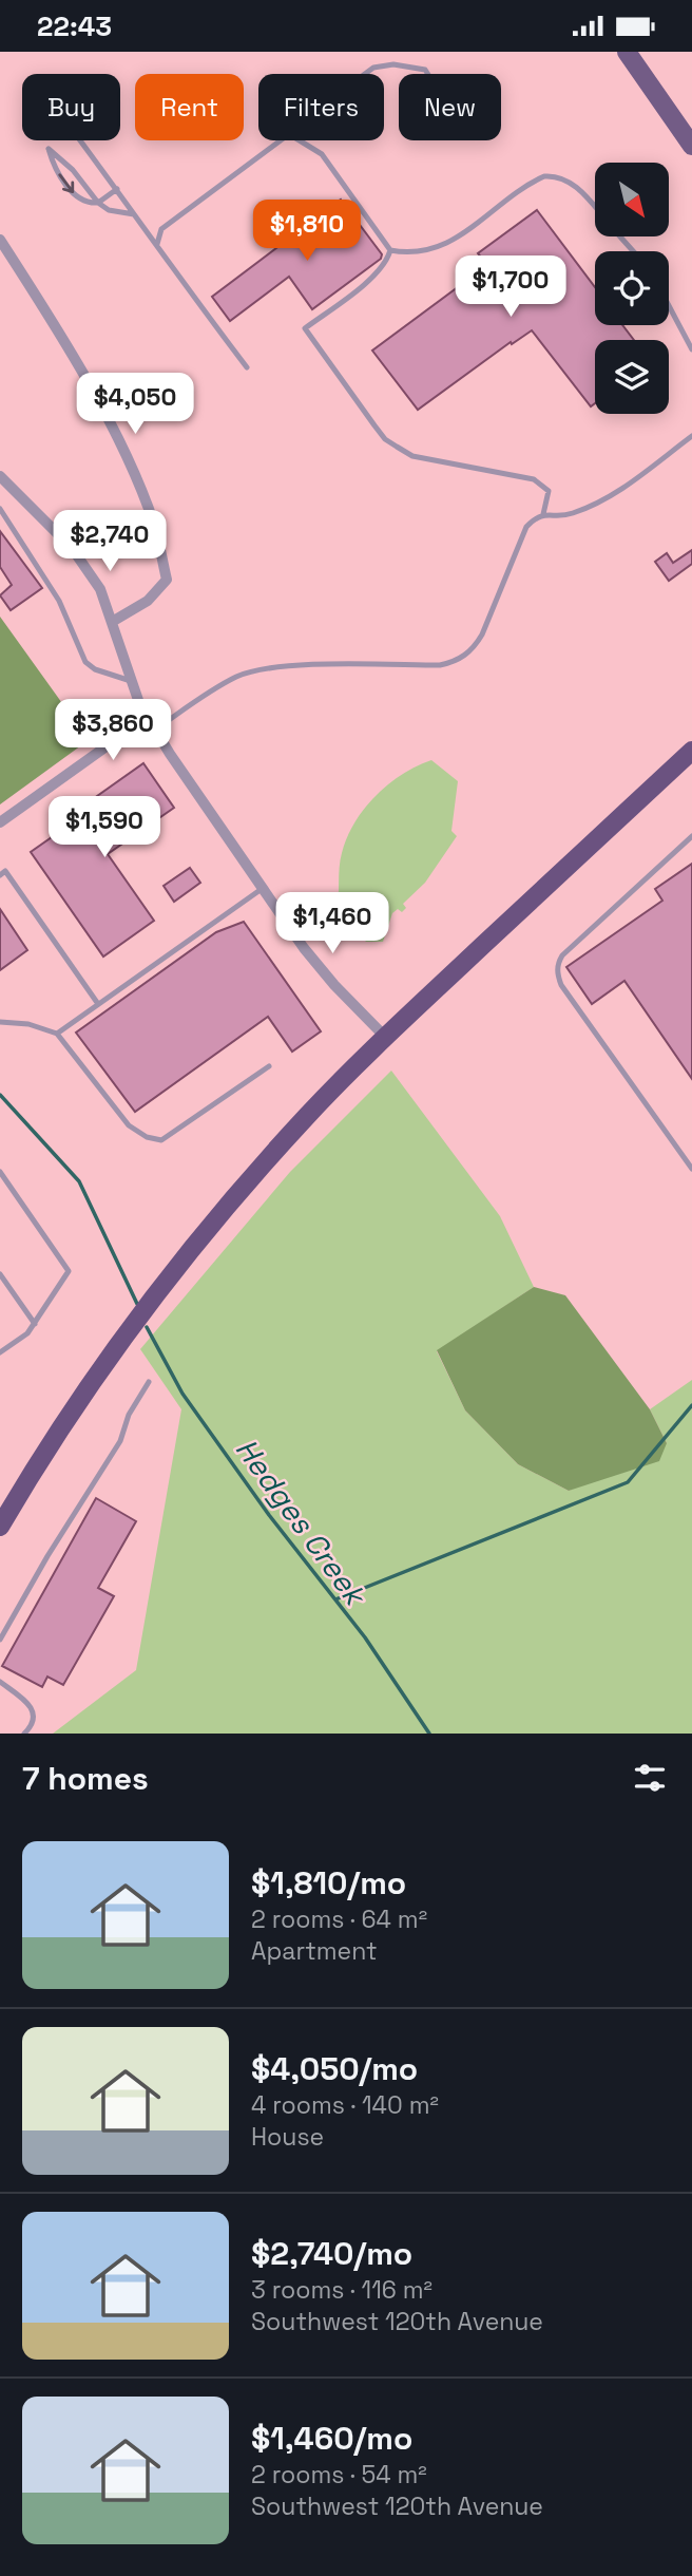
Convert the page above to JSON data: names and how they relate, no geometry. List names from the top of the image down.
{
  "water": ["Hedges Creek"],
  "north": "bottom right",
  "page": {
    "status": "22:43",
    "chip": [
      "Buy",
      "Rent",
      "Filters",
      "New"
    ],
    "price": [
      "$1,810",
      "$1,700",
      "$4,050",
      "$2,740",
      "$3,860",
      "$1,590",
      "$1,460"
    ],
    "heading": "7 homes",
    "list": [
      {
        "name": "$1,810/mo",
        "note": "2 rooms · 64 m² · Apartment"
      },
      {
        "name": "$4,050/mo",
        "note": "4 rooms · 140 m² · House"
      },
      {
        "name": "$2,740/mo",
        "note": "3 rooms · 116 m² · Southwest 120th Avenue"
      },
      {
        "name": "$1,460/mo",
        "note": "2 rooms · 54 m² · Southwest 120th Avenue"
      }
    ]
  }
}
